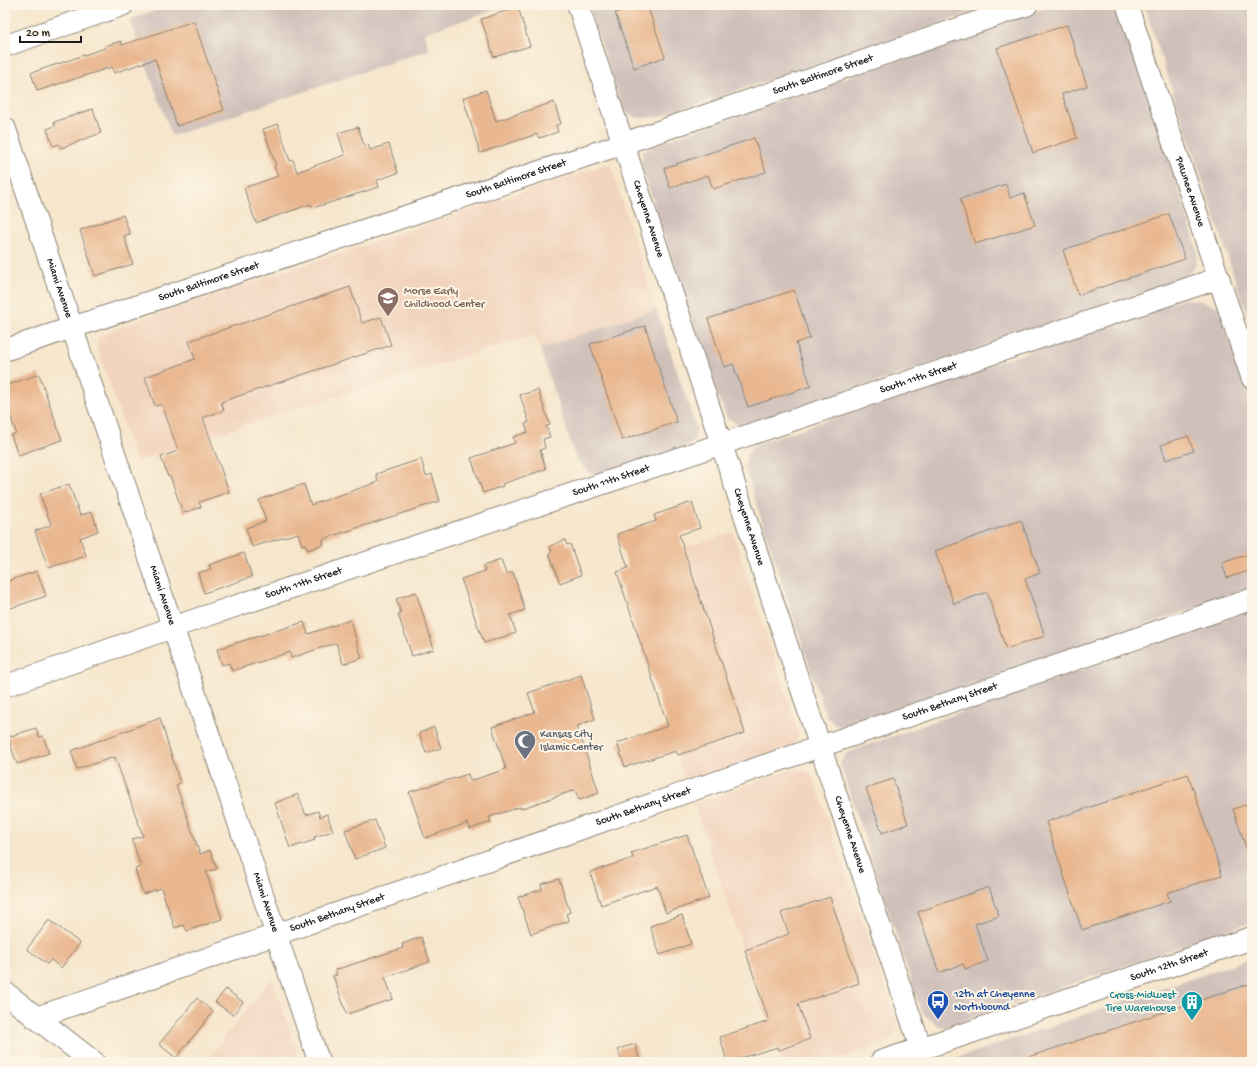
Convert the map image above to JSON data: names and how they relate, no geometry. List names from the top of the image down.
{
  "streets": {
    "street": [
      "South Baltimore Street",
      "Pawnee Avenue",
      "Cheyenne Avenue",
      "Miami Avenue",
      "South 11th Street",
      "South Bethany Street",
      "South 12th Street"
    ]
  },
  "crossings": [
    ["South Baltimore Street", "Cheyenne Avenue"],
    ["South Baltimore Street", "Miami Avenue"],
    ["Pawnee Avenue", "South 11th Street"],
    ["Cheyenne Avenue", "South 11th Street"],
    ["Cheyenne Avenue", "South Bethany Street"],
    ["Cheyenne Avenue", "South 12th Street"],
    ["Miami Avenue", "South 11th Street"],
    ["Miami Avenue", "South Bethany Street"]
  ],
  "places": {
    "school or university": ["Morse Early Childhood Center"],
    "mosque": ["Kansas City Islamic Center"],
    "bus stop": ["12th at Cheyenne Northbound"],
    "building": ["Cross-Midwest Tire Warehouse"]
  },
  "scale_bar": "20 m"
}
